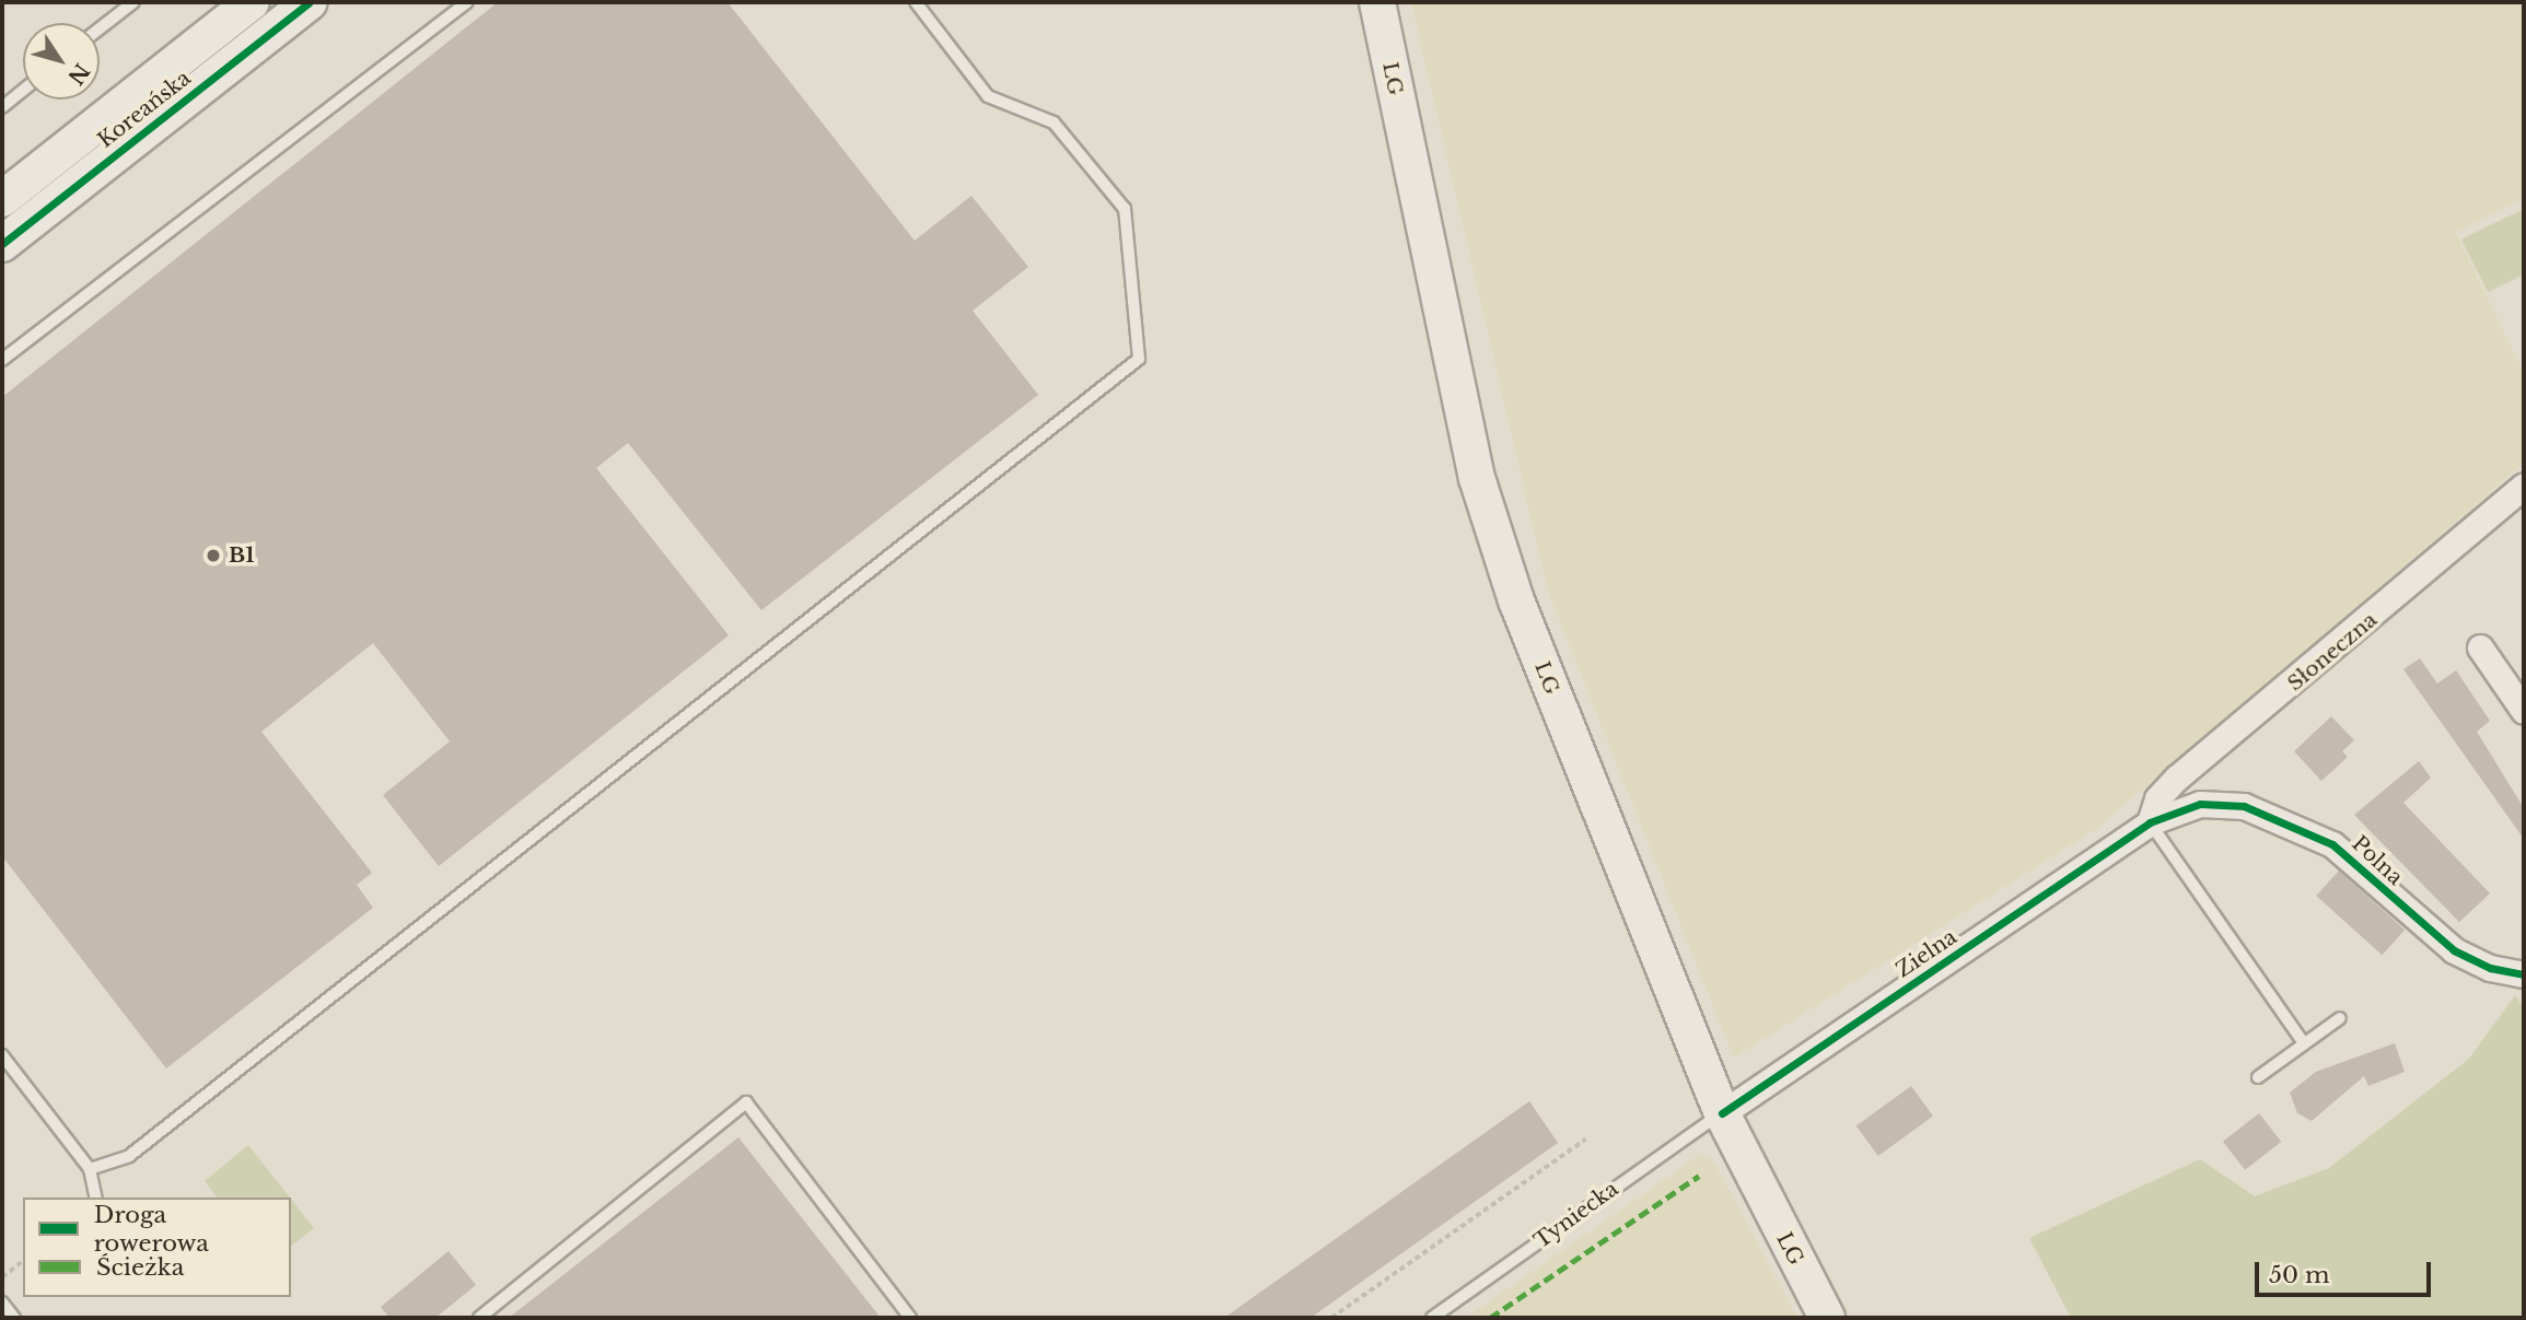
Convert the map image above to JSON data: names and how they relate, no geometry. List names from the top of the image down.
{
  "streets": {
    "main road": ["LG", "Koreańska"],
    "street": ["Słoneczna", "Polna", "Zielna"],
    "lane": ["Tyniecka"]
  },
  "crossings": [
    ["LG", "Zielna"],
    ["LG", "Tyniecka"],
    ["Słoneczna", "Polna"],
    ["Słoneczna", "Zielna"],
    ["Polna", "Zielna"],
    ["Zielna", "Tyniecka"]
  ],
  "places": ["B1"],
  "legend": ["Droga rowerowa", "Ścieżka"],
  "scale_bar": "50 m",
  "north": "bottom right"
}
